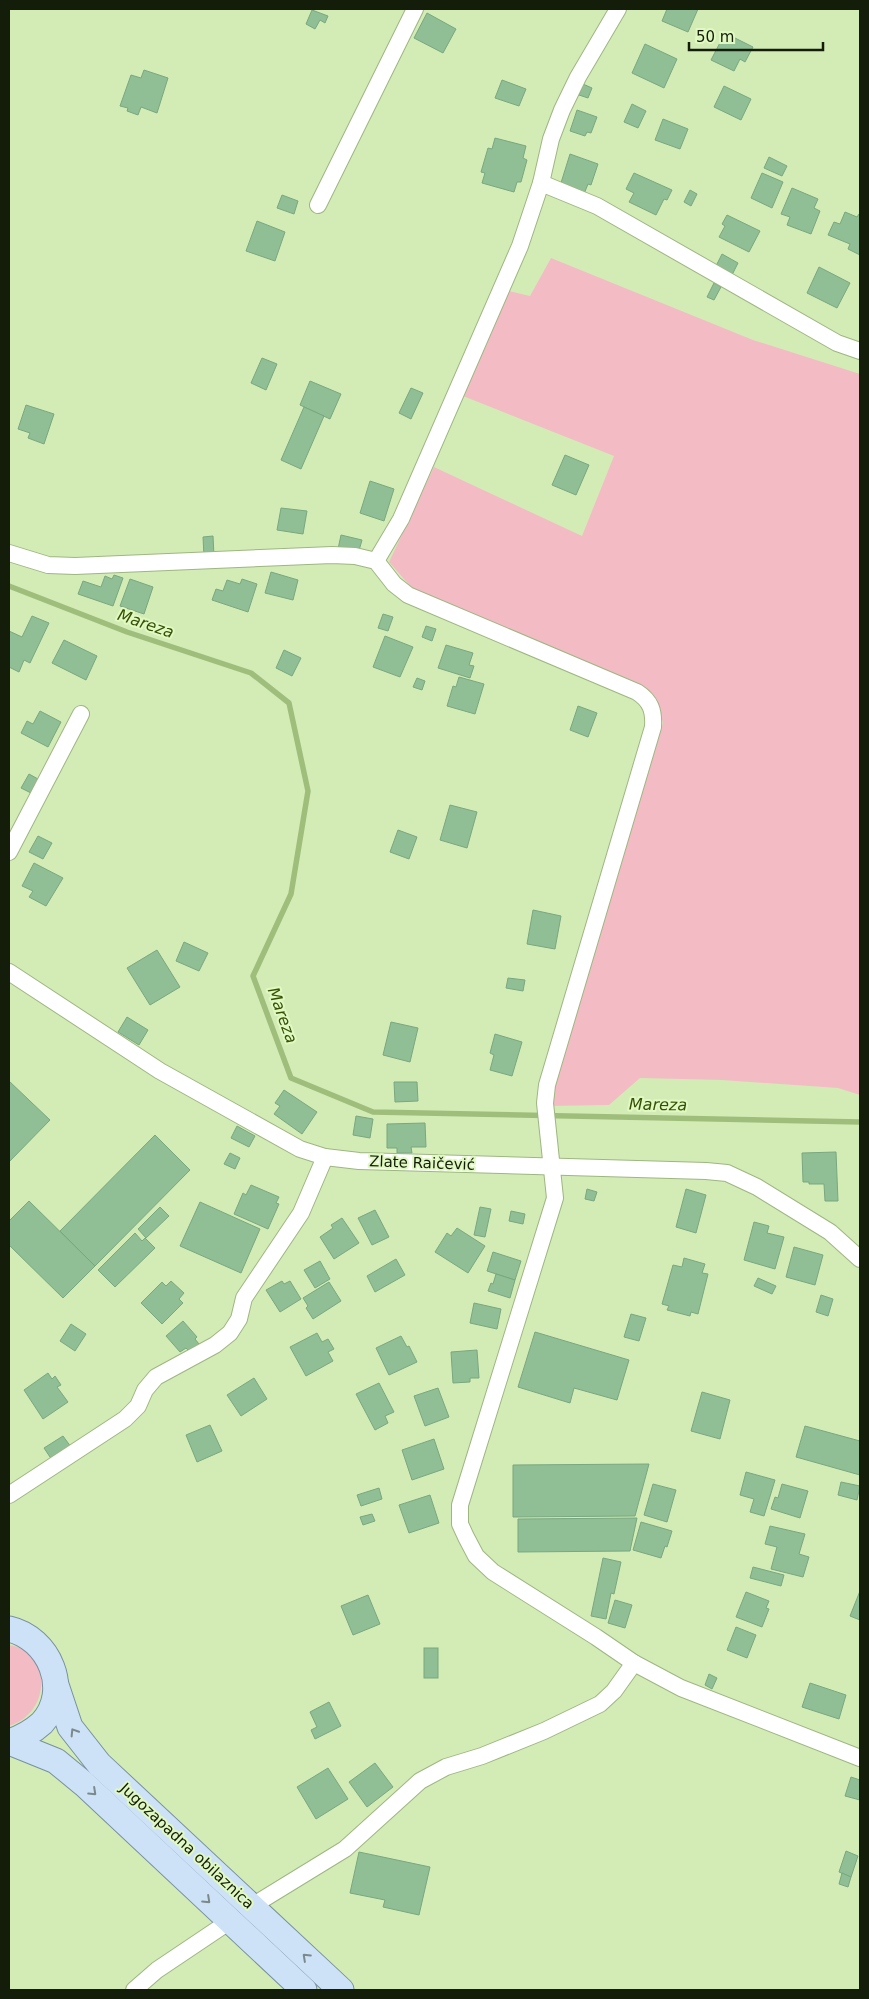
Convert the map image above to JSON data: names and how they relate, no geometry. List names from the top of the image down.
{
  "streets": {
    "main road": ["Jugozapadna obilaznica"],
    "street": ["Zlate Raičević"]
  },
  "water": ["Mareza"],
  "scale_bar": "50 m"
}
